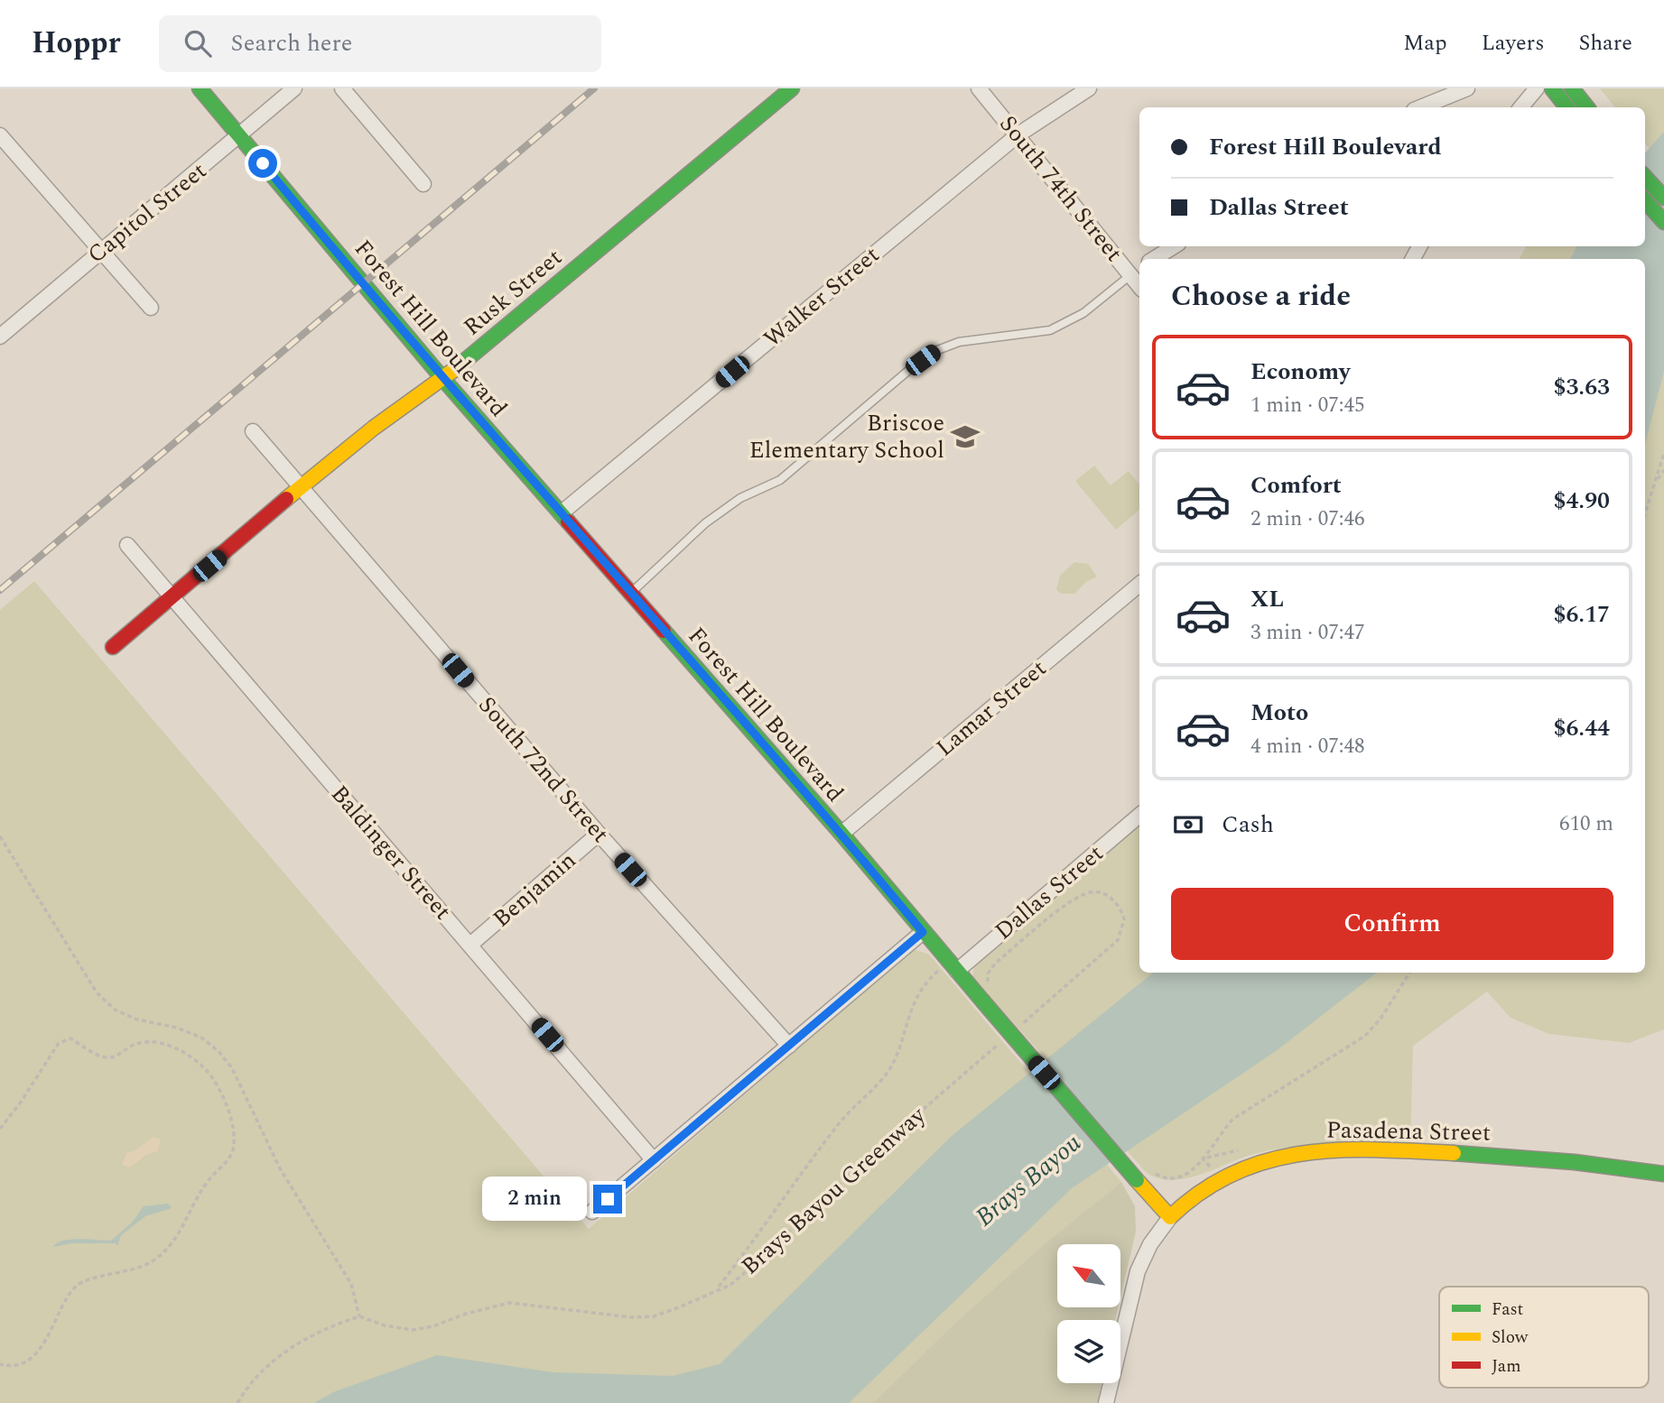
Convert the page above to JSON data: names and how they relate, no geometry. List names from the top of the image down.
{
  "streets": {
    "street": [
      "South 74th Street",
      "Capitol Street",
      "Rusk Street",
      "Walker Street",
      "Forest Hill Boulevard",
      "Lamar Street",
      "South 72nd Street",
      "Baldinger Street",
      "Benjamin",
      "Dallas Street",
      "Pasadena Street"
    ],
    "path": ["Brays Bayou Greenway"]
  },
  "crossings": [
    ["South 74th Street", "Walker Street"],
    ["Capitol Street", "Forest Hill Boulevard"],
    ["Rusk Street", "Forest Hill Boulevard"],
    ["Rusk Street", "South 72nd Street"],
    ["Rusk Street", "Baldinger Street"],
    ["Walker Street", "Forest Hill Boulevard"],
    ["Forest Hill Boulevard", "Lamar Street"],
    ["Forest Hill Boulevard", "Dallas Street"],
    ["Forest Hill Boulevard", "Pasadena Street"],
    ["South 72nd Street", "Benjamin"],
    ["Baldinger Street", "Benjamin"]
  ],
  "water": ["Brays Bayou"],
  "places": {
    "school or university": ["Briscoe Elementary School"]
  },
  "legend": ["Fast", "Slow", "Jam"],
  "north": "top left",
  "page": {
    "header": "Hoppr",
    "search": "Search here",
    "nav": ["Map", "Layers", "Share"],
    "banner": ["Forest Hill Boulevard", "Dallas Street"],
    "heading": "Choose a ride",
    "list": [
      {
        "name": "Economy",
        "note": "1 min · 07:45",
        "value": "$3.63"
      },
      {
        "name": "Comfort",
        "note": "2 min · 07:46",
        "value": "$4.90"
      },
      {
        "name": "XL",
        "note": "3 min · 07:47",
        "value": "$6.17"
      },
      {
        "name": "Moto",
        "note": "4 min · 07:48",
        "value": "$6.44"
      }
    ],
    "pay": ["Cash", "610 m"],
    "buttons": "Confirm",
    "bubble": "2 min"
  }
}
